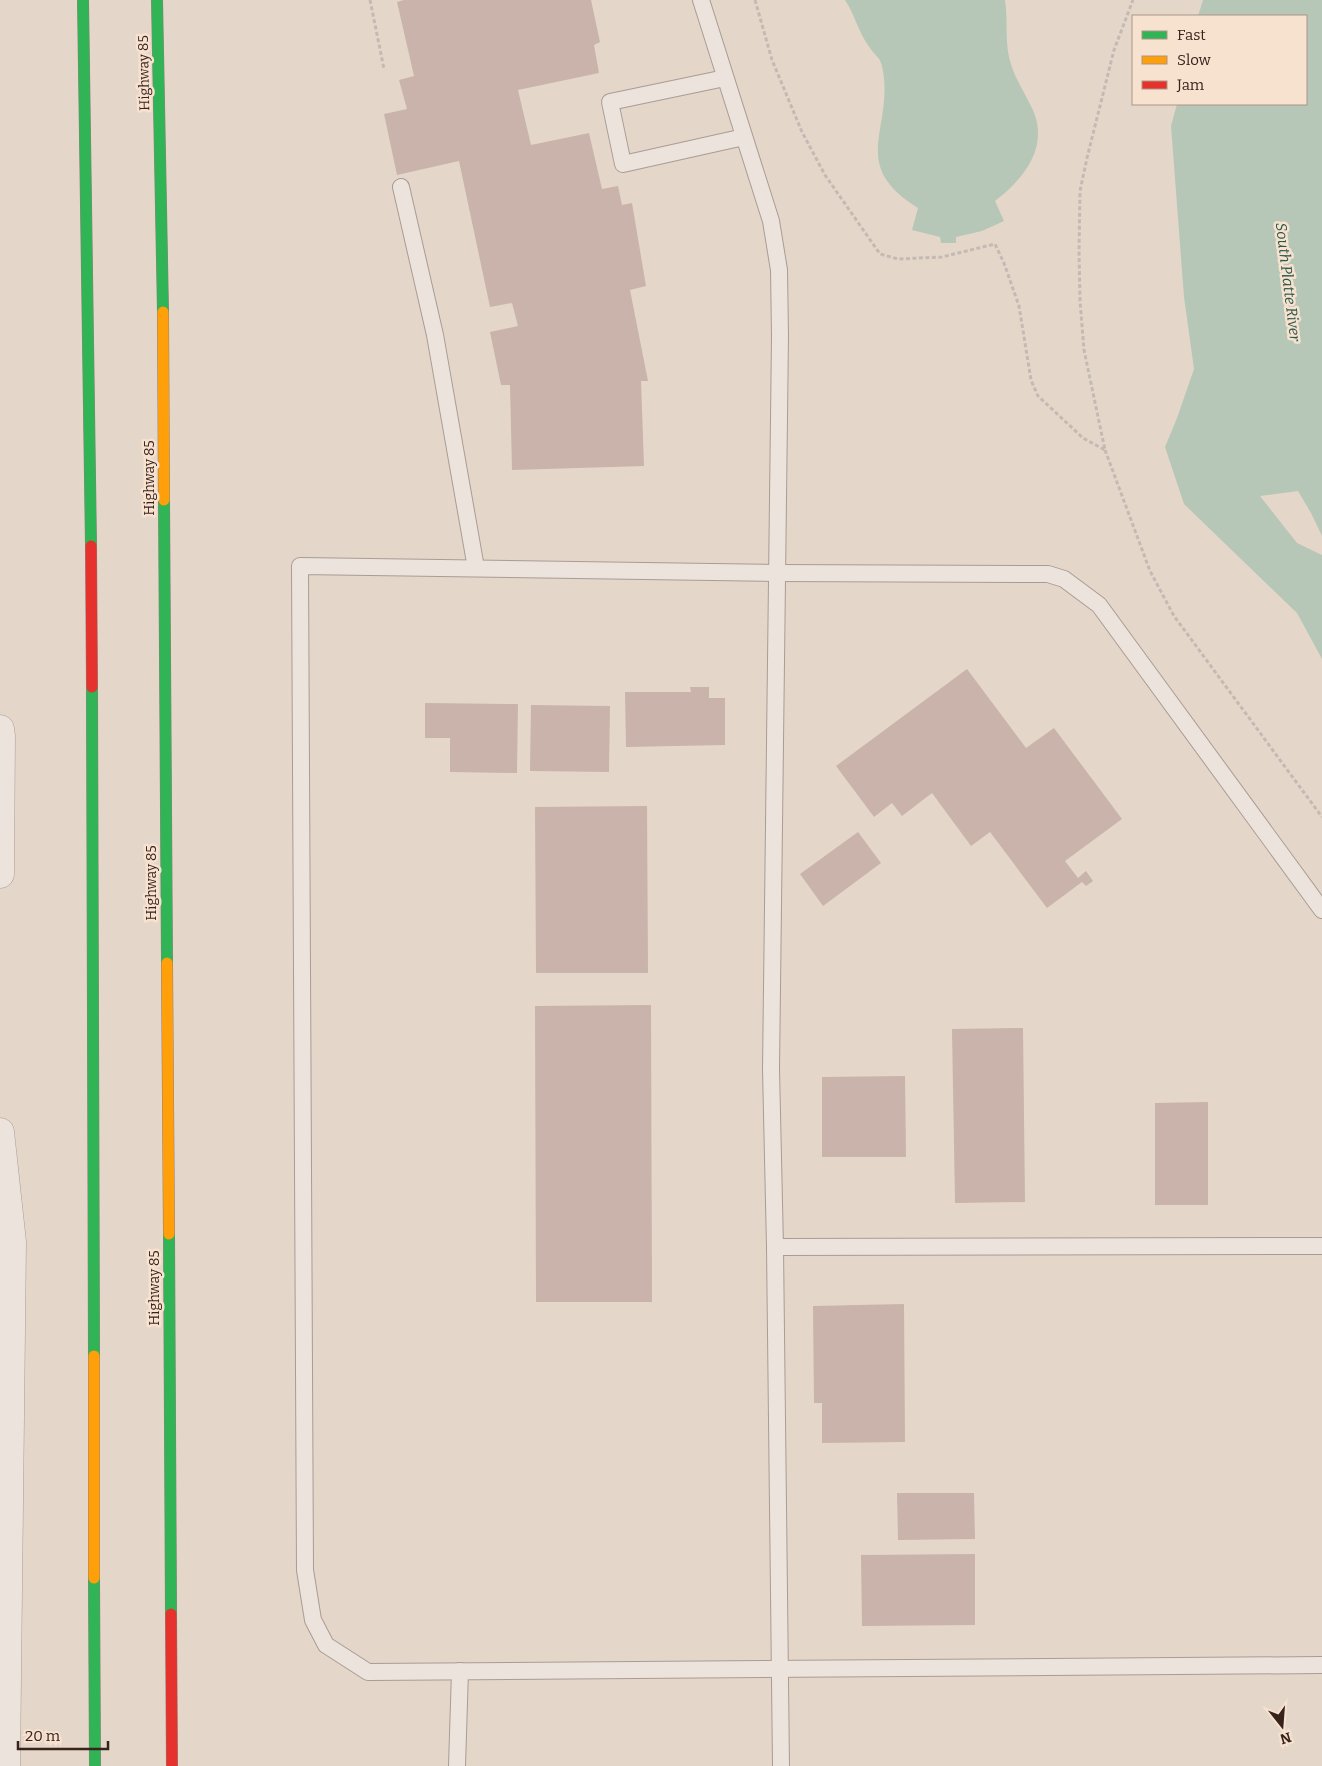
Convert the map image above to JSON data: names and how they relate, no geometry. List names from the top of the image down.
{
  "streets": {
    "highway": ["Highway 85"]
  },
  "water": ["South Platte River"],
  "legend": ["Fast", "Slow", "Jam"],
  "scale_bar": "20 m",
  "north": "bottom"
}
